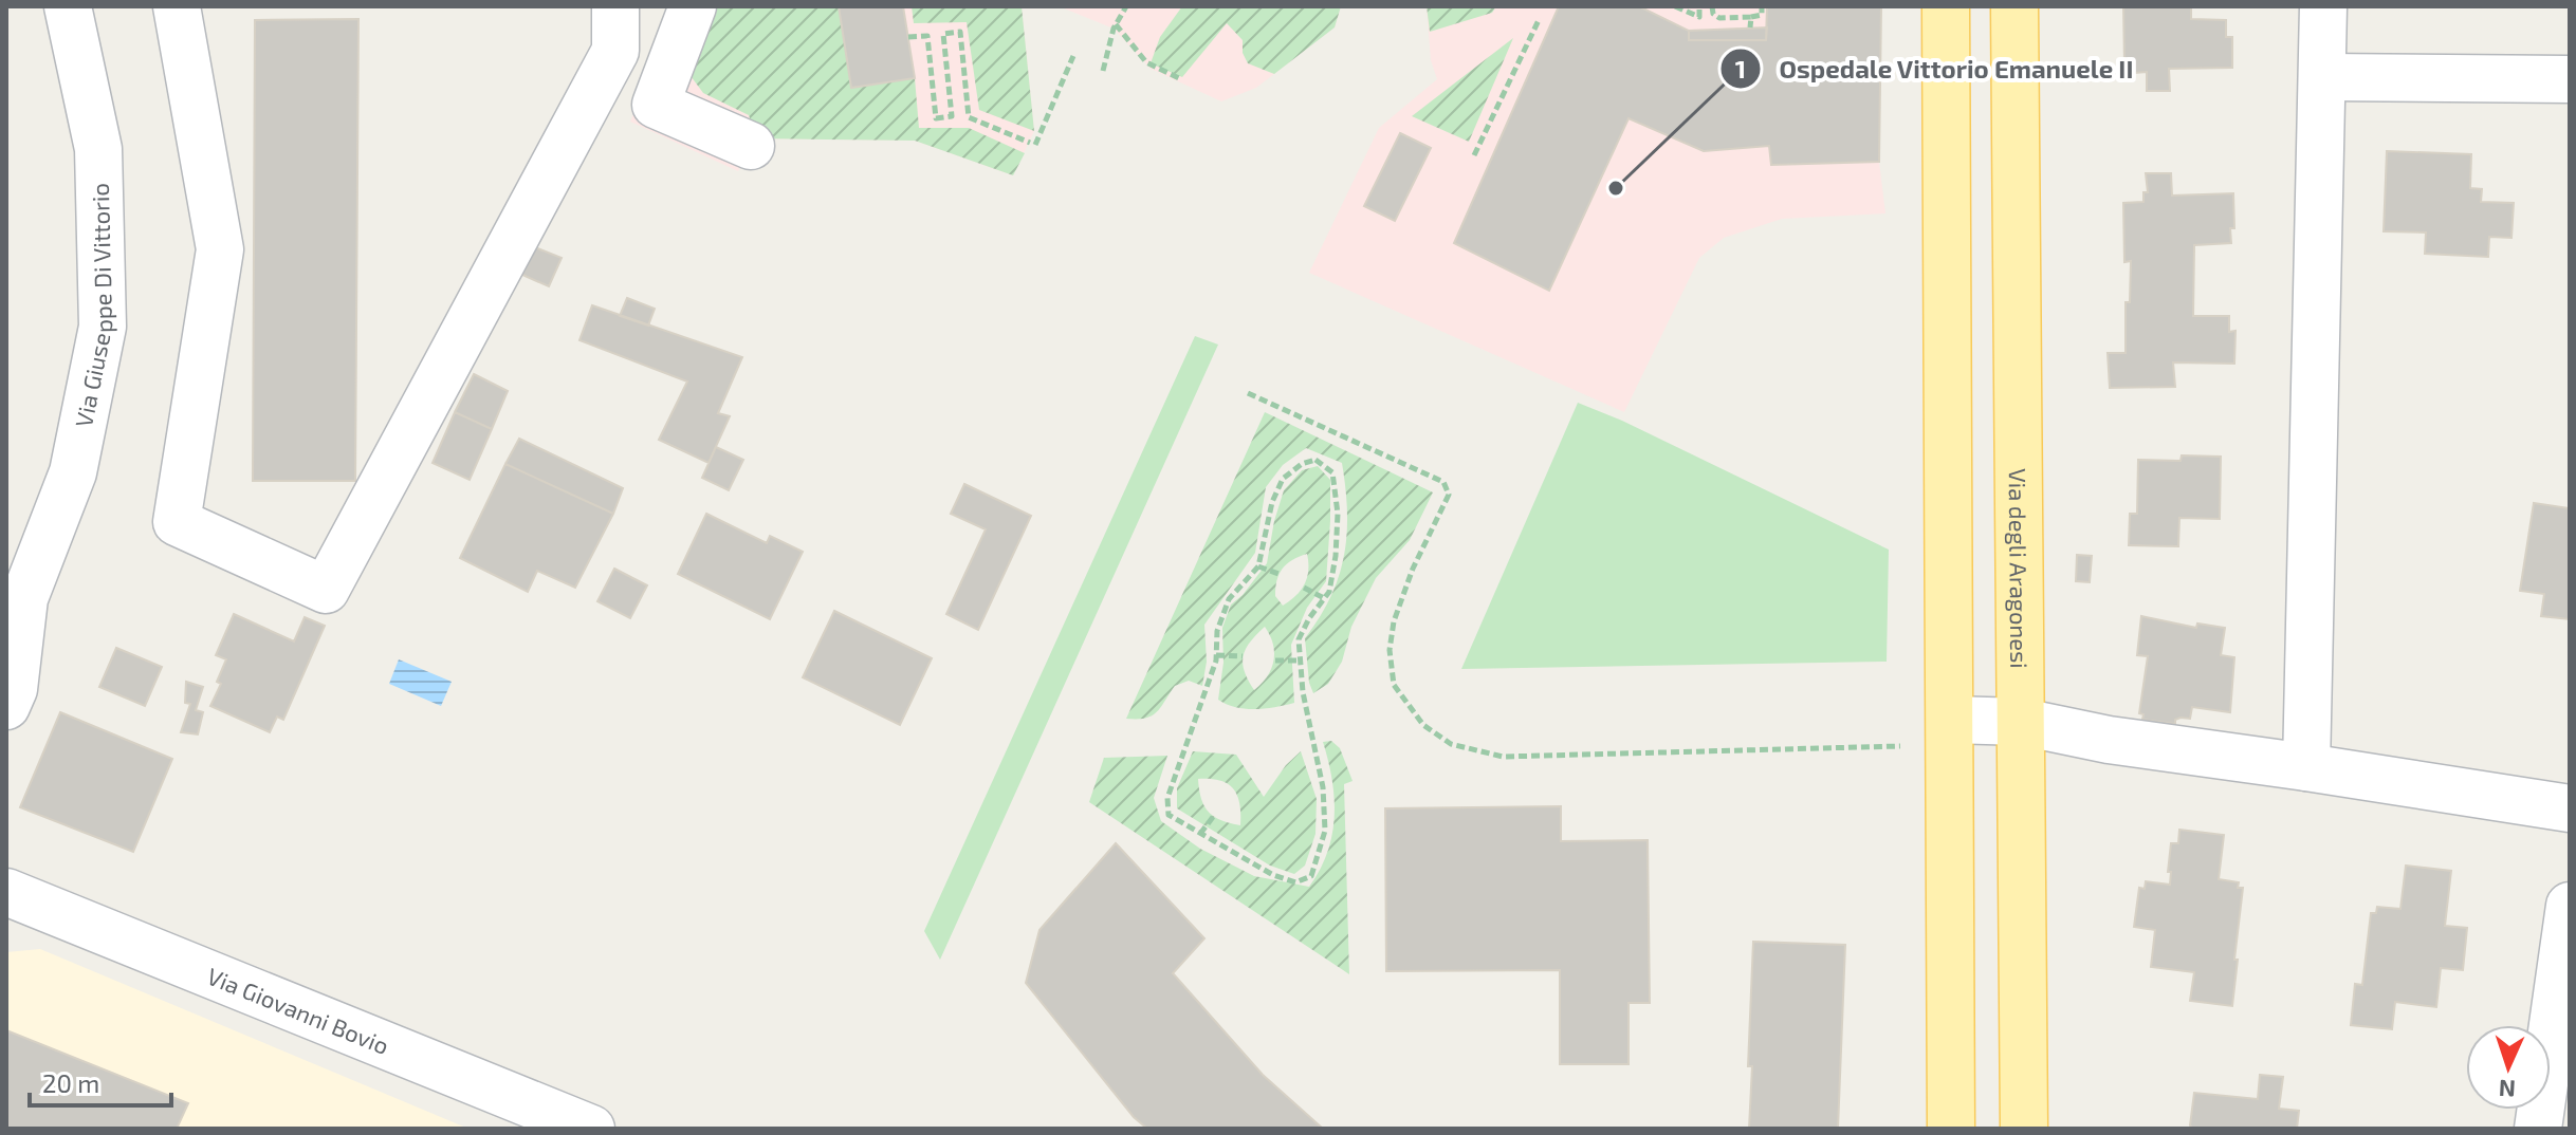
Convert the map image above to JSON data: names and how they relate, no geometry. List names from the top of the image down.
{
  "streets": {
    "main road": ["Via degli Aragonesi"],
    "street": ["Via Giuseppe Di Vittorio", "Via Giovanni Bovio"]
  },
  "places": ["Ospedale Vittorio Emanuele II"],
  "scale_bar": "20 m",
  "north": "bottom"
}
